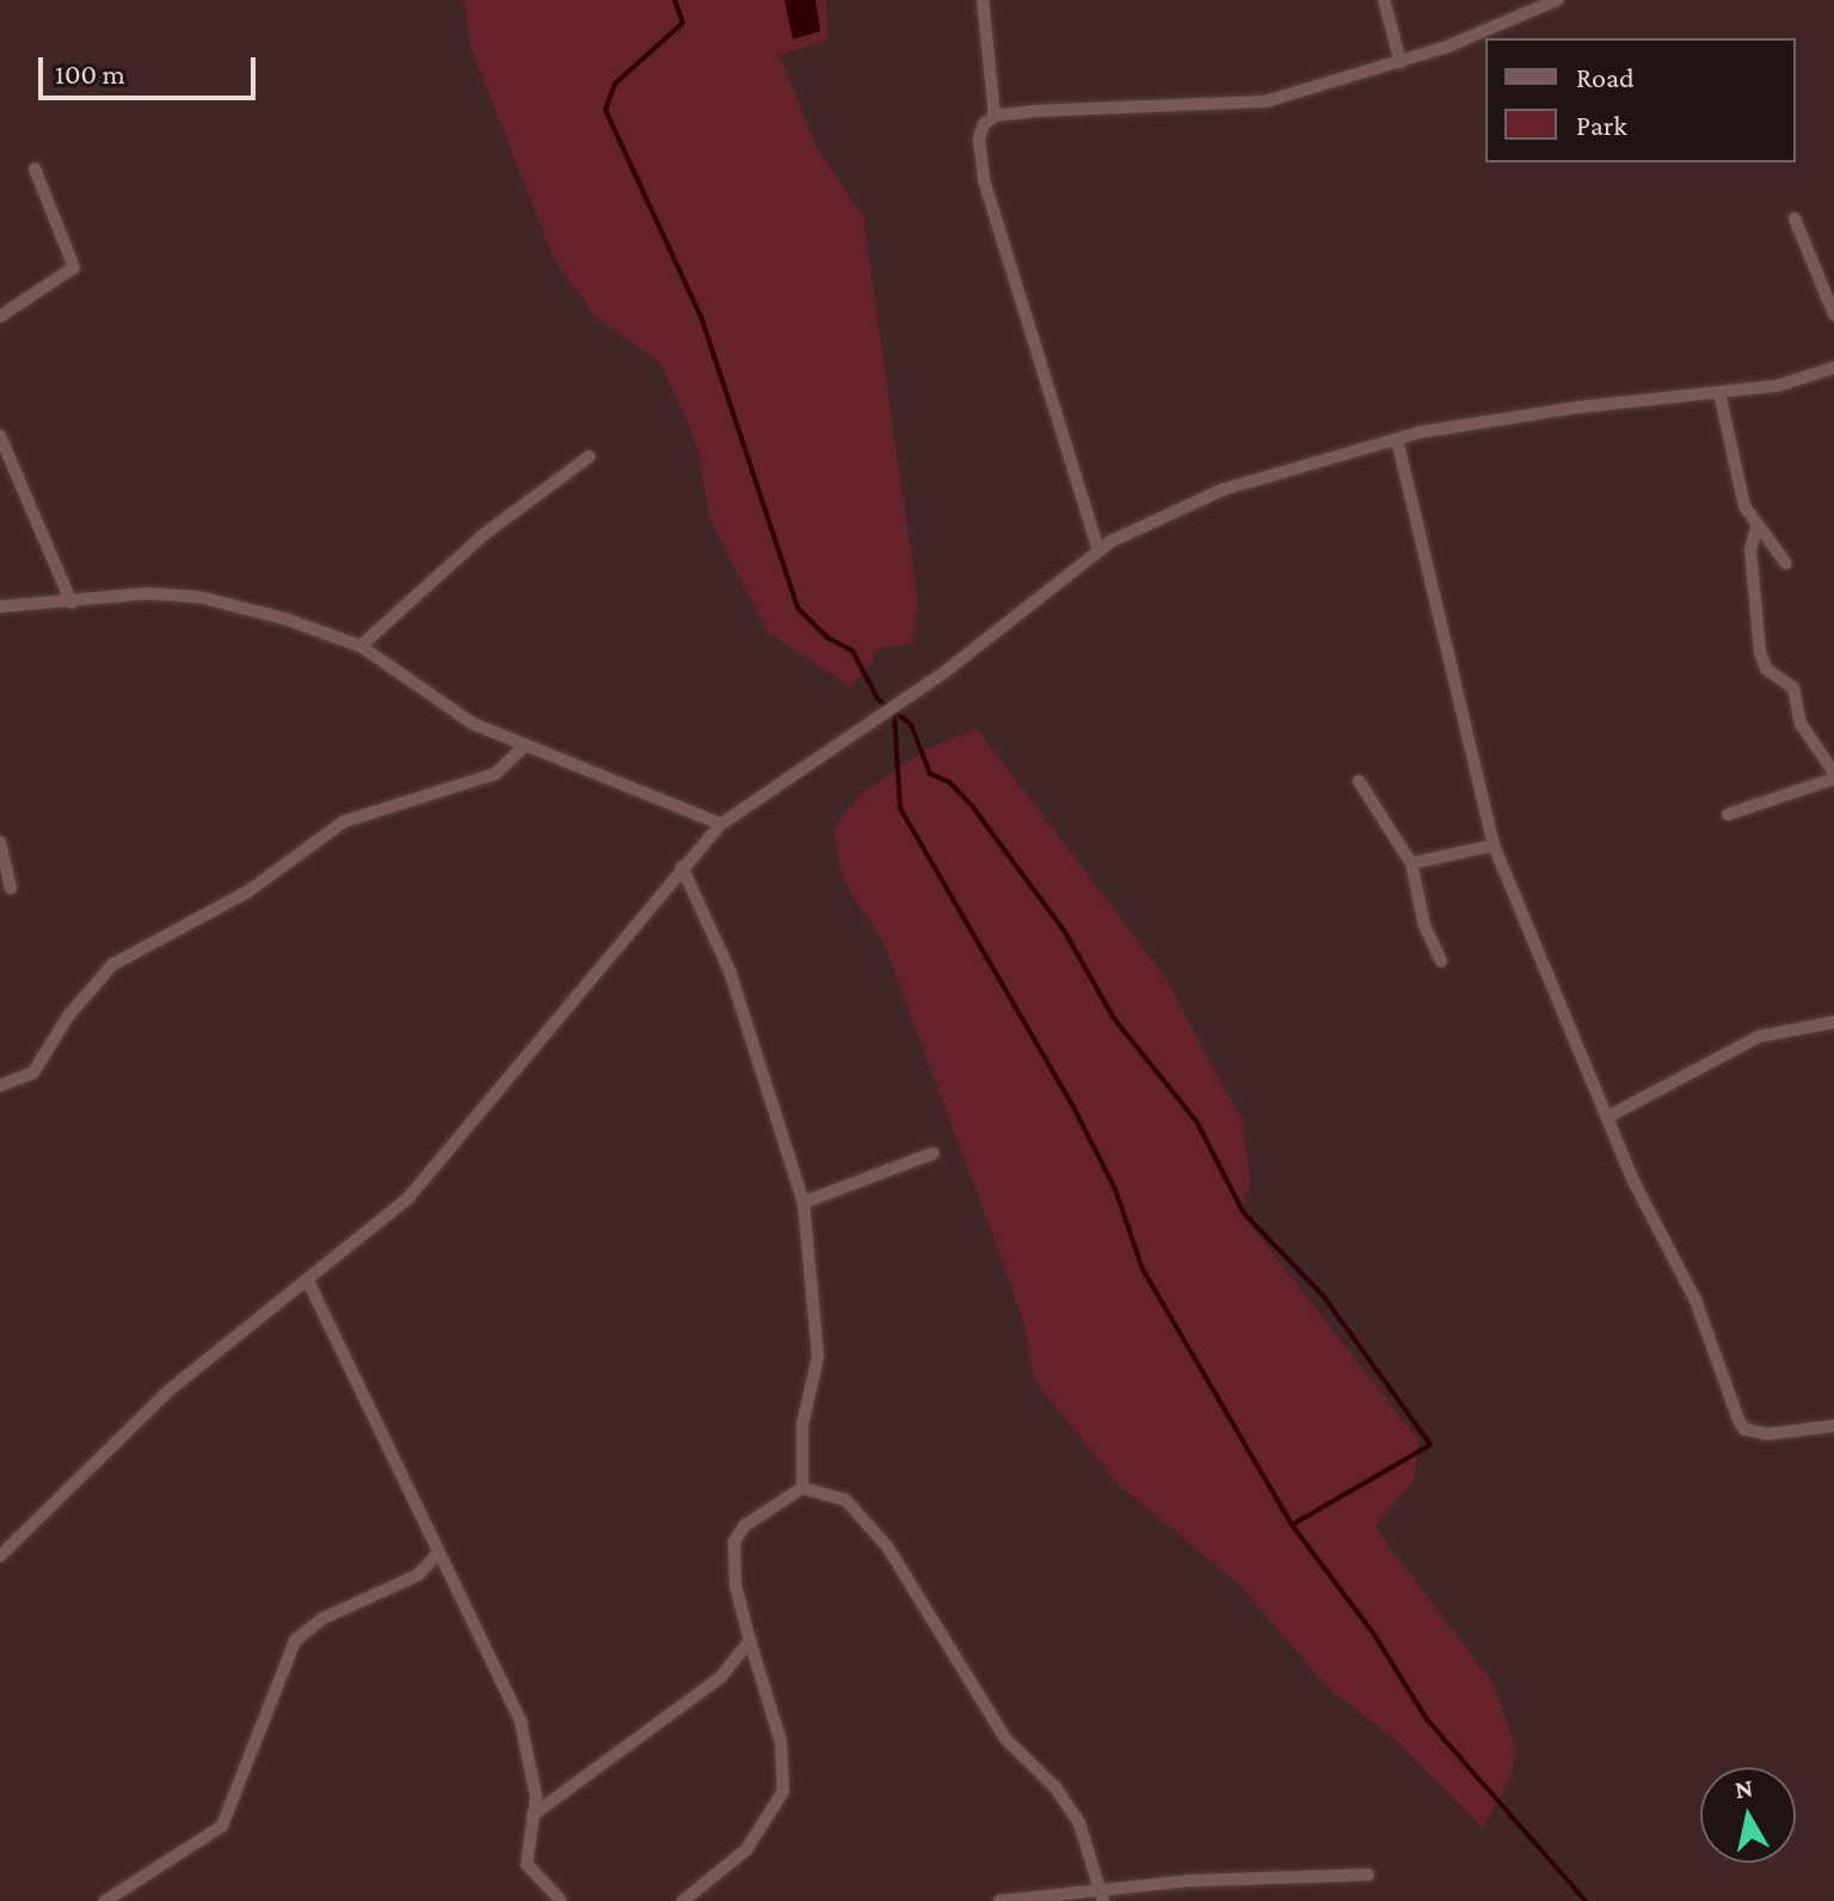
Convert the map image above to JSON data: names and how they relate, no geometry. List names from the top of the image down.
{
  "legend": ["Road", "Park"],
  "scale_bar": "100 m",
  "north": "top"
}
